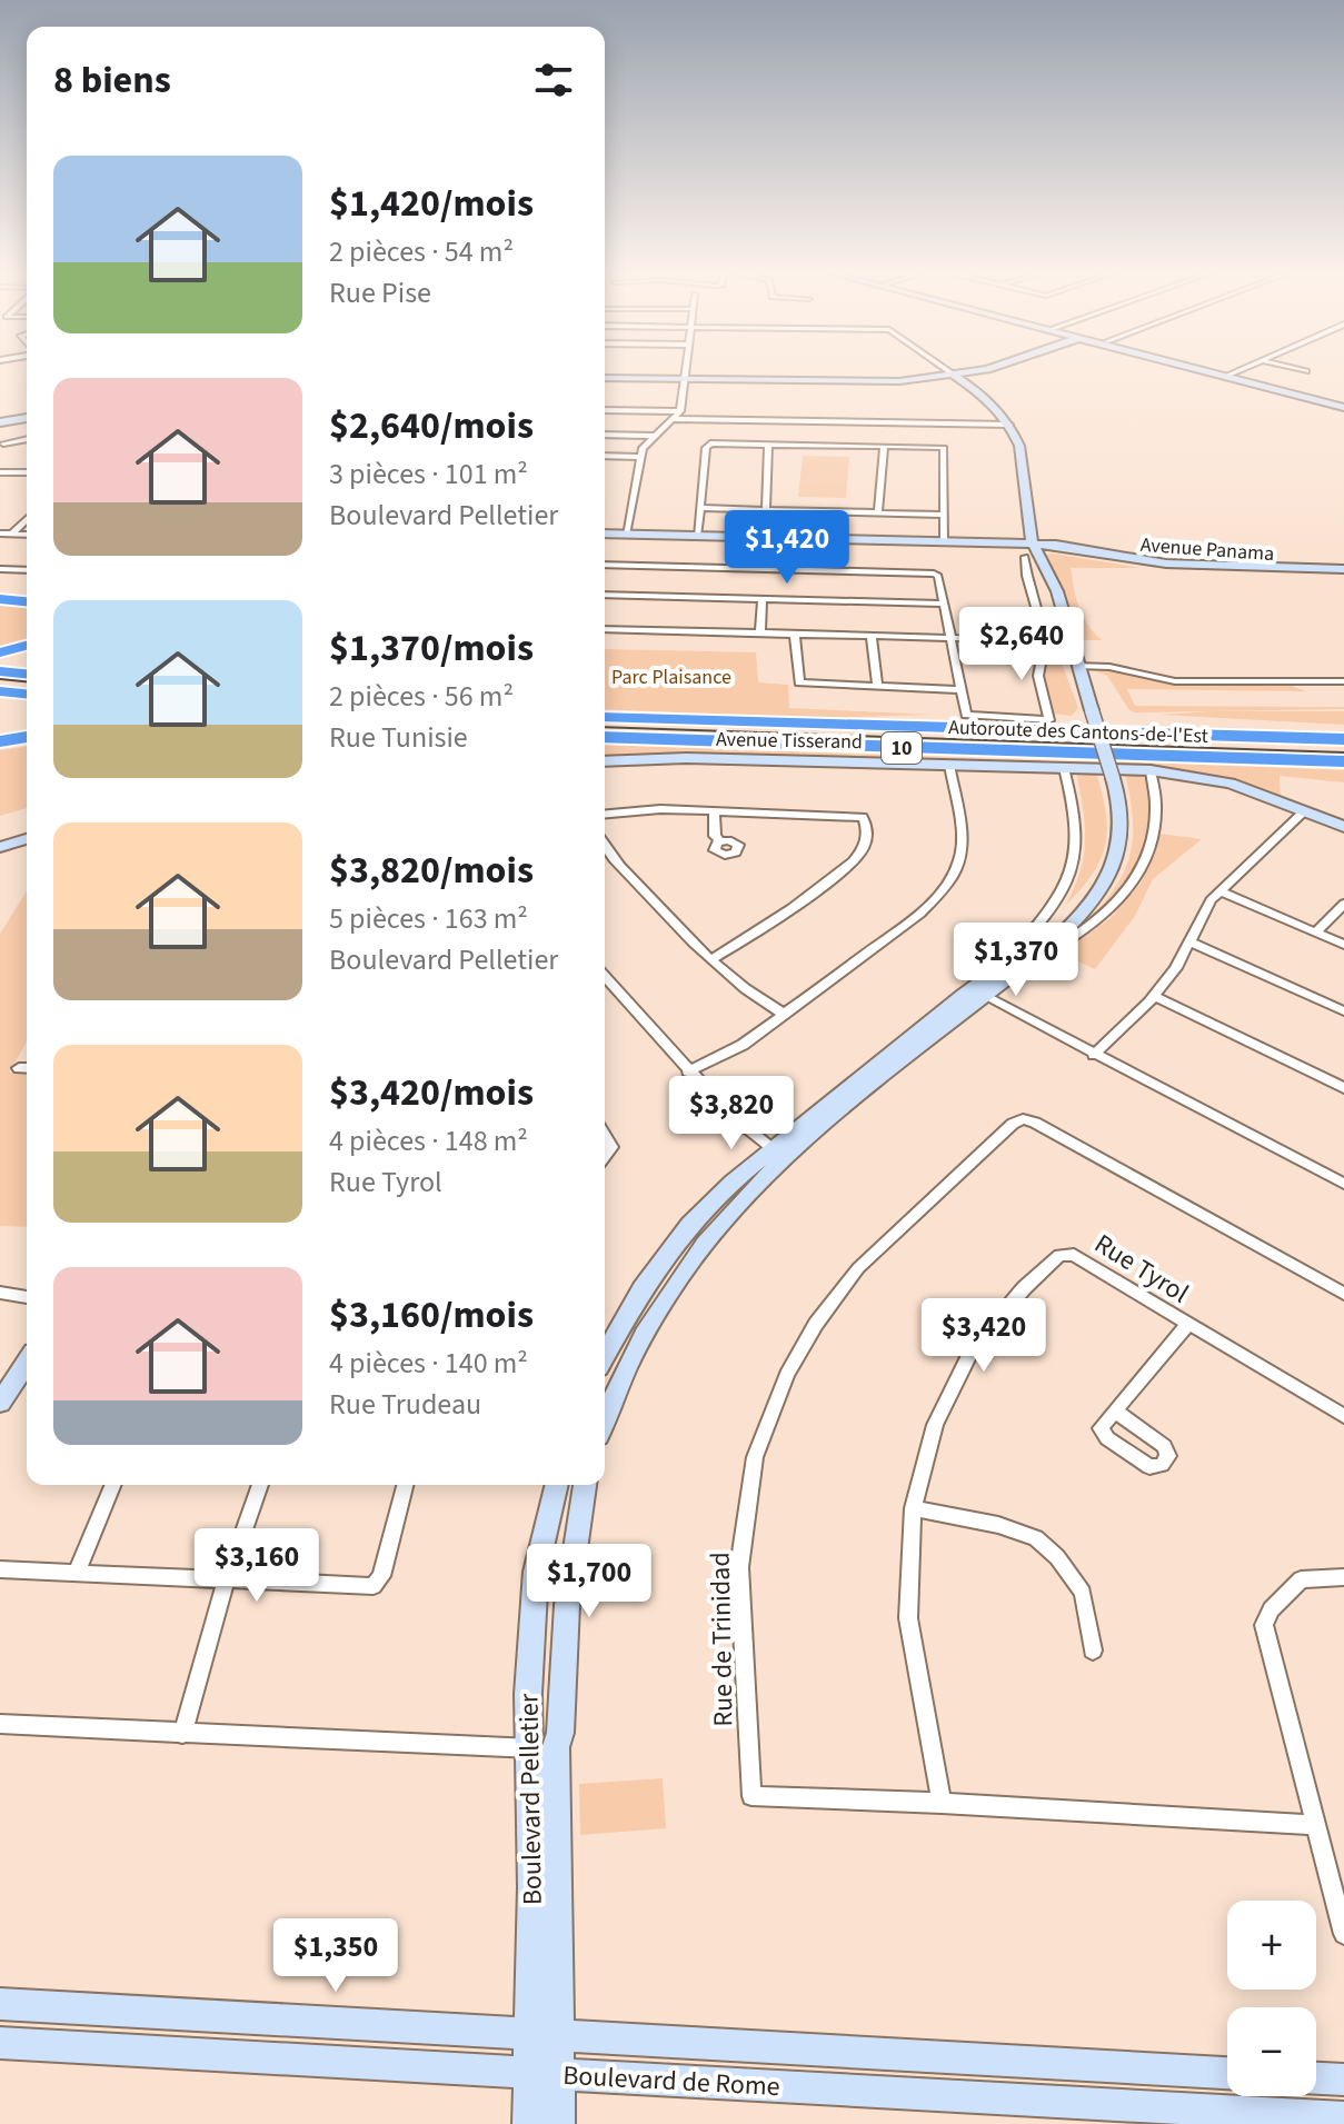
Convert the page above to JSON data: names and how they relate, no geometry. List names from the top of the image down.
{
  "streets": {
    "highway": ["Autoroute des Cantons-de-l'Est", "10"],
    "street": [
      "Avenue Panama",
      "Avenue Tisserand",
      "Rue Tyrol",
      "Rue de Trinidad",
      "Boulevard Pelletier",
      "Boulevard de Rome"
    ]
  },
  "crossings": [
    ["Rue Tyrol", "Rue de Trinidad"],
    ["Boulevard Pelletier", "Boulevard de Rome"]
  ],
  "parks": ["Parc Plaisance"],
  "page": {
    "heading": "8 biens",
    "list": [
      {
        "name": "$1,420/mois",
        "note": "2 pièces · 54 m² · Rue Pise"
      },
      {
        "name": "$2,640/mois",
        "note": "3 pièces · 101 m² · Boulevard Pelletier"
      },
      {
        "name": "$1,370/mois",
        "note": "2 pièces · 56 m² · Rue Tunisie"
      },
      {
        "name": "$3,820/mois",
        "note": "5 pièces · 163 m² · Boulevard Pelletier"
      },
      {
        "name": "$3,420/mois",
        "note": "4 pièces · 148 m² · Rue Tyrol"
      },
      {
        "name": "$3,160/mois",
        "note": "4 pièces · 140 m² · Rue Trudeau"
      }
    ],
    "price": [
      "$1,420",
      "$2,640",
      "$1,370",
      "$3,820",
      "$3,420",
      "$3,160",
      "$1,700",
      "$1,350"
    ],
    "map_buttons": ["+", "−"]
  }
}
